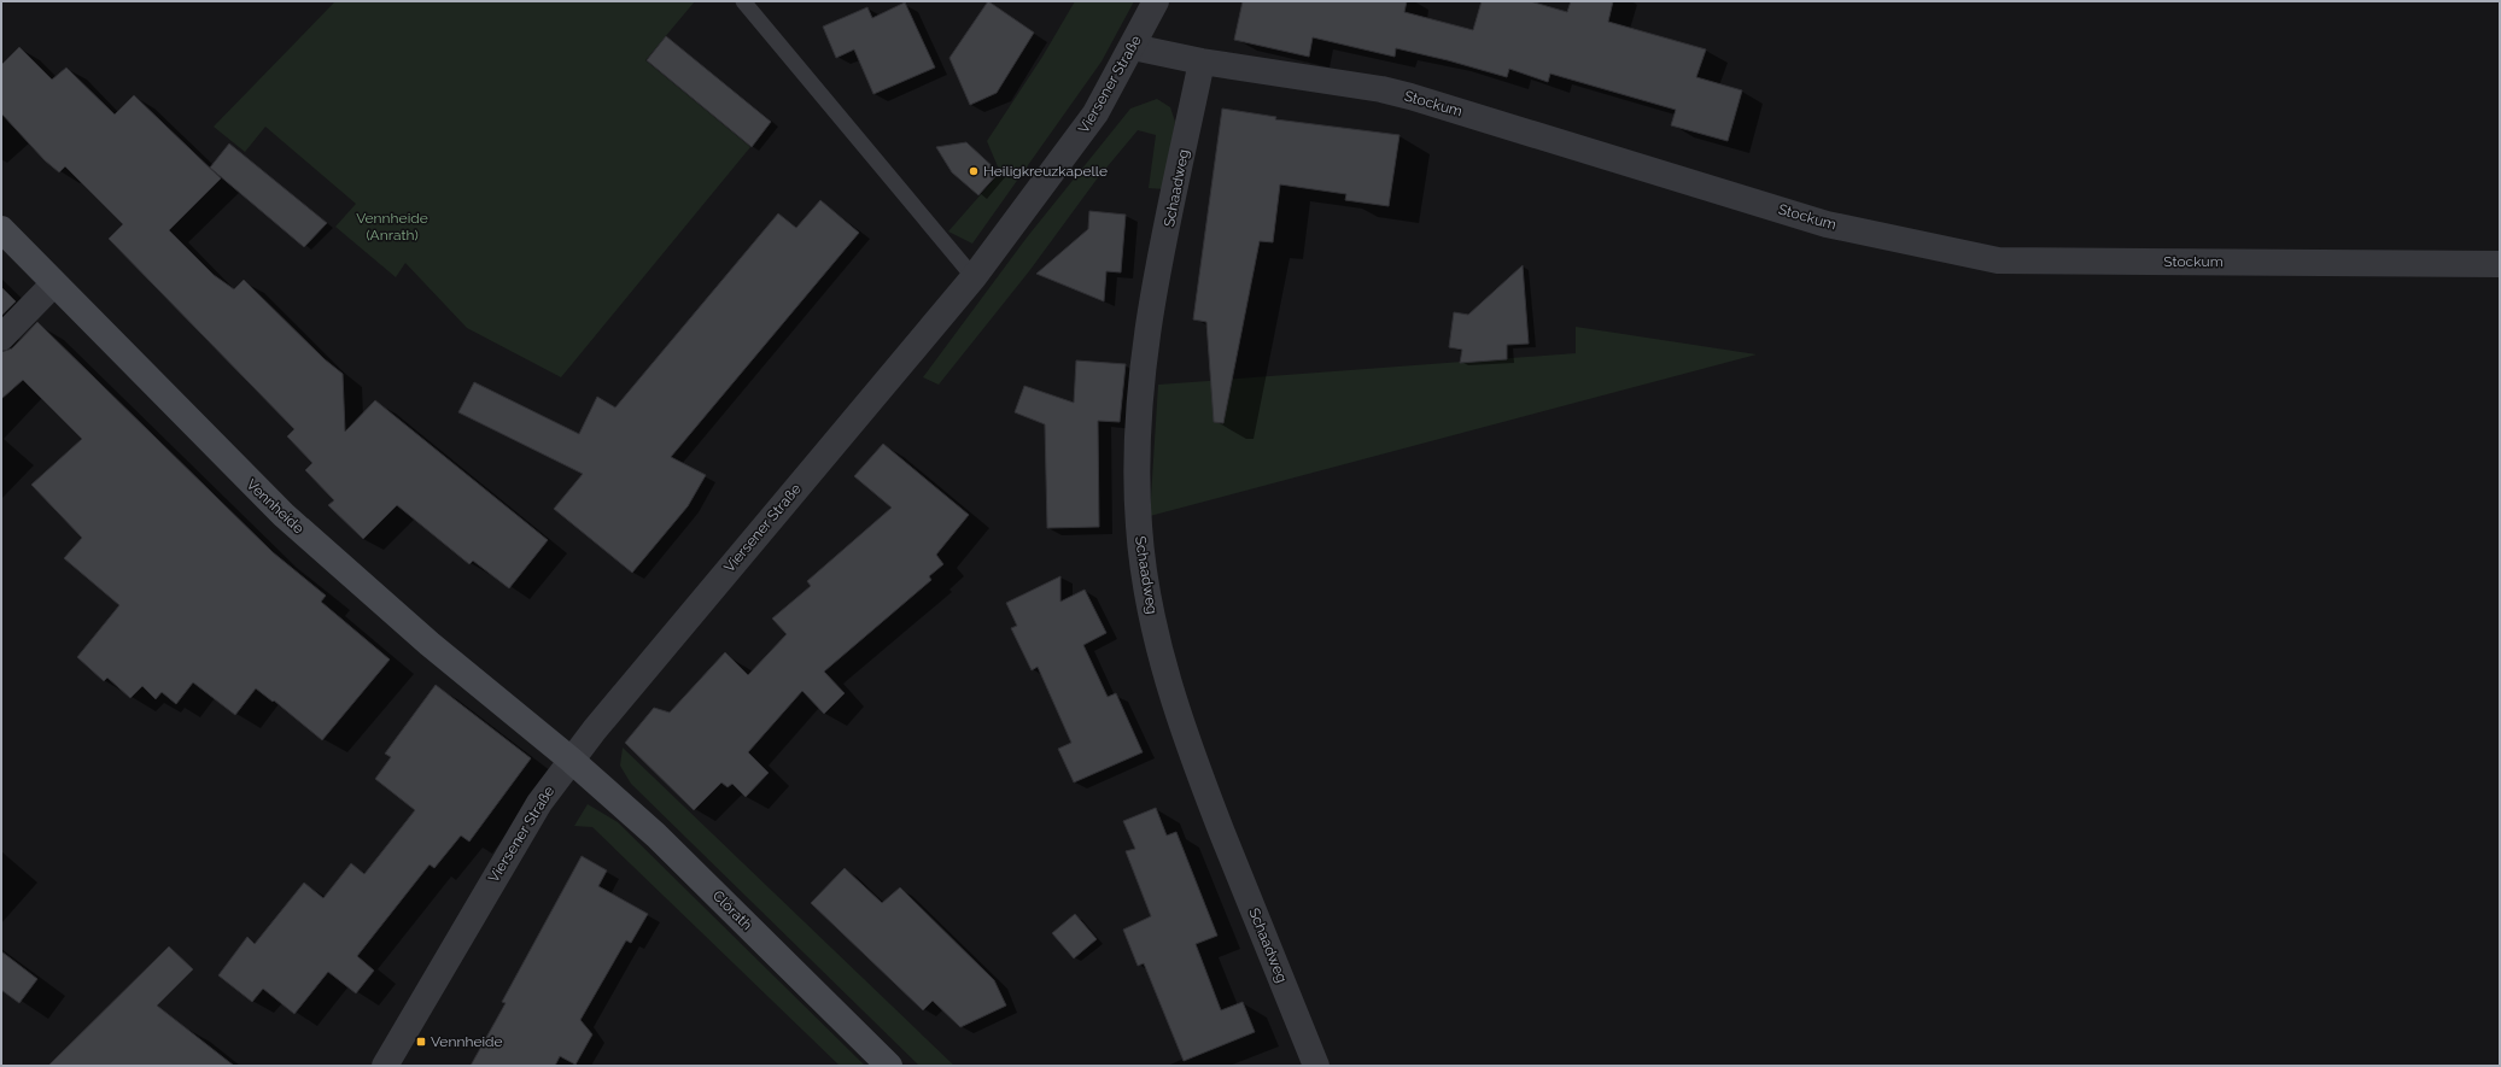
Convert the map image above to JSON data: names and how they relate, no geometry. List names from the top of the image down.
{
  "streets": {
    "main road": ["Vennheide", "Clörath"],
    "street": ["Viersener Straße", "Stockum", "Schaadweg"]
  },
  "crossings": [
    ["Viersener Straße", "Stockum"],
    ["Viersener Straße", "Vennheide"],
    ["Viersener Straße", "Clörath"],
    ["Stockum", "Schaadweg"],
    ["Vennheide", "Clörath"]
  ],
  "parks": ["Vennheide (Anrath)"],
  "places": {
    "other": ["Heiligkreuzkapelle"],
    "transit": ["Vennheide"]
  }
}
